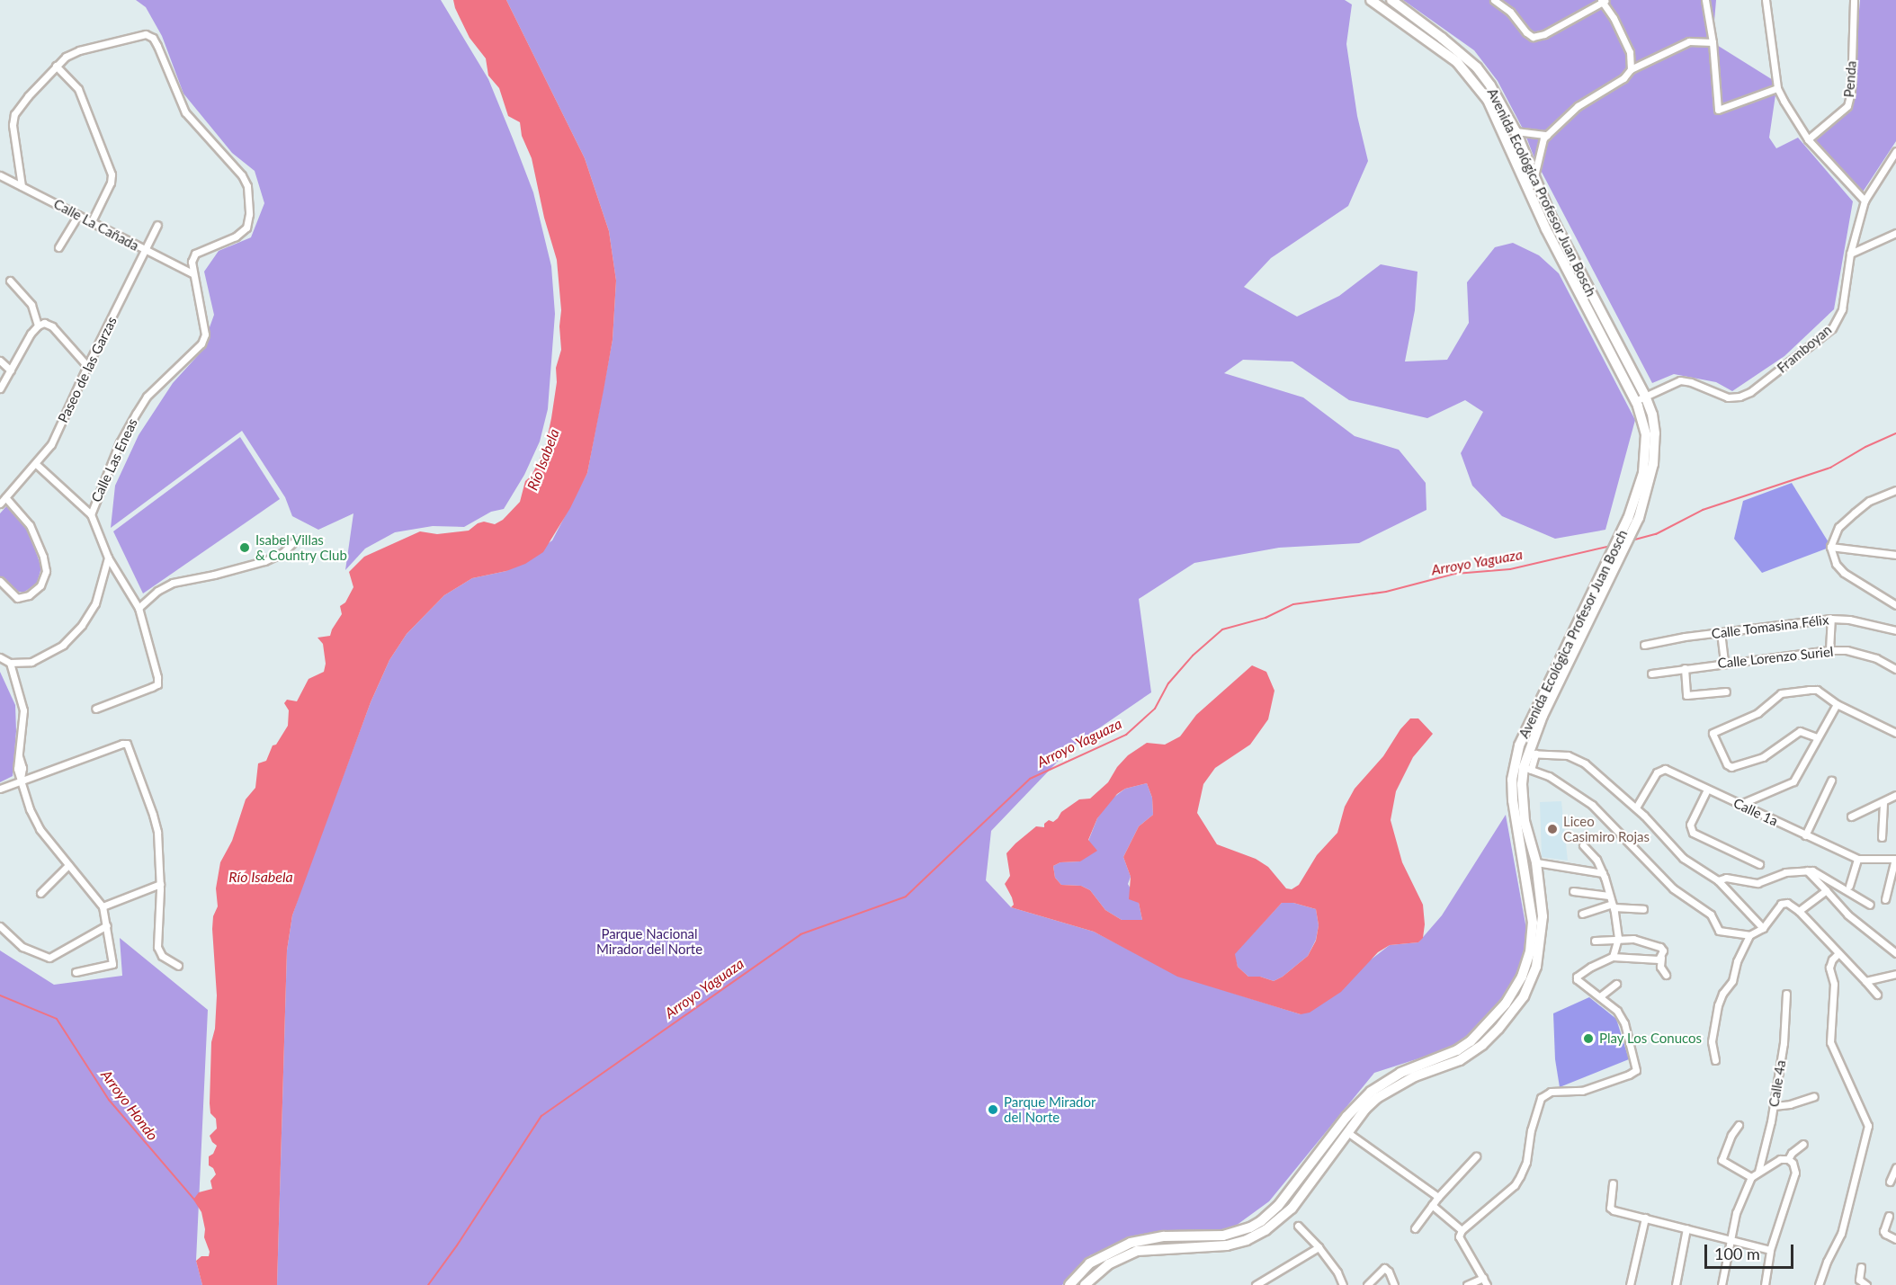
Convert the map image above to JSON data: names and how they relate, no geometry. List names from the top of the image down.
{
  "streets": {
    "street": [
      "Penda",
      "Avenida Ecológica Profesor Juan Bosch",
      "Calle La Cañada",
      "Framboyan",
      "Paseo de las Garzas",
      "Calle Las Eneas",
      "Calle Tomasina Félix",
      "Calle Lorenzo Suriel",
      "Calle 1a",
      "Calle 4a"
    ]
  },
  "crossings": [
    ["Avenida Ecológica Profesor Juan Bosch", "Framboyan"],
    ["Calle La Cañada", "Paseo de las Garzas"],
    ["Calle La Cañada", "Calle Las Eneas"]
  ],
  "water": ["Río Isabela", "Arroyo Yaguaza", "Arroyo Hondo"],
  "parks": ["Parque Nacional Mirador del Norte"],
  "places": [
    "Isabel Villas & Country Club",
    "Liceo Casimiro Rojas",
    "Play Los Conucos",
    "Parque Mirador del Norte"
  ],
  "scale_bar": "100 m"
}
